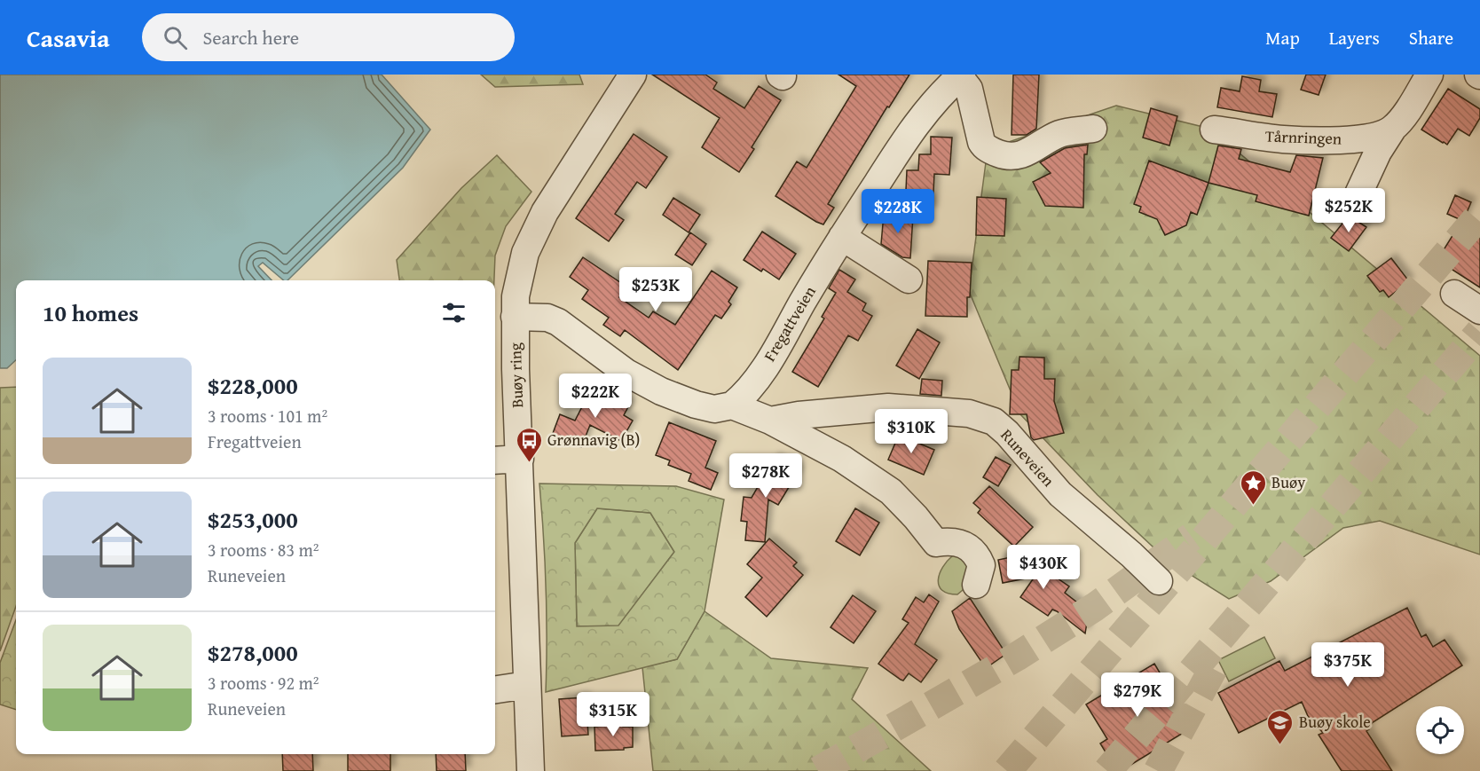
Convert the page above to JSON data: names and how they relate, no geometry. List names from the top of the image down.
{
  "streets": {
    "street": [
      "Tårnringen",
      "Fregattveien",
      "Buøy ring",
      "Runeveien"
    ]
  },
  "places": {
    "bus stop": ["Grønnavig (B)"],
    "place": ["Buøy"],
    "school or university": ["Buøy skole"]
  },
  "page": {
    "header": "Casavia",
    "search": "Search here",
    "nav": ["Map", "Layers", "Share"],
    "price": [
      "$252K",
      "$228K",
      "$253K",
      "$222K",
      "$310K",
      "$278K",
      "$430K",
      "$375K",
      "$279K",
      "$315K"
    ],
    "heading": "10 homes",
    "list": [
      {
        "name": "$228,000",
        "note": "3 rooms · 101 m² · Fregattveien"
      },
      {
        "name": "$253,000",
        "note": "3 rooms · 83 m² · Runeveien"
      },
      {
        "name": "$278,000",
        "note": "3 rooms · 92 m² · Runeveien"
      }
    ]
  }
}
